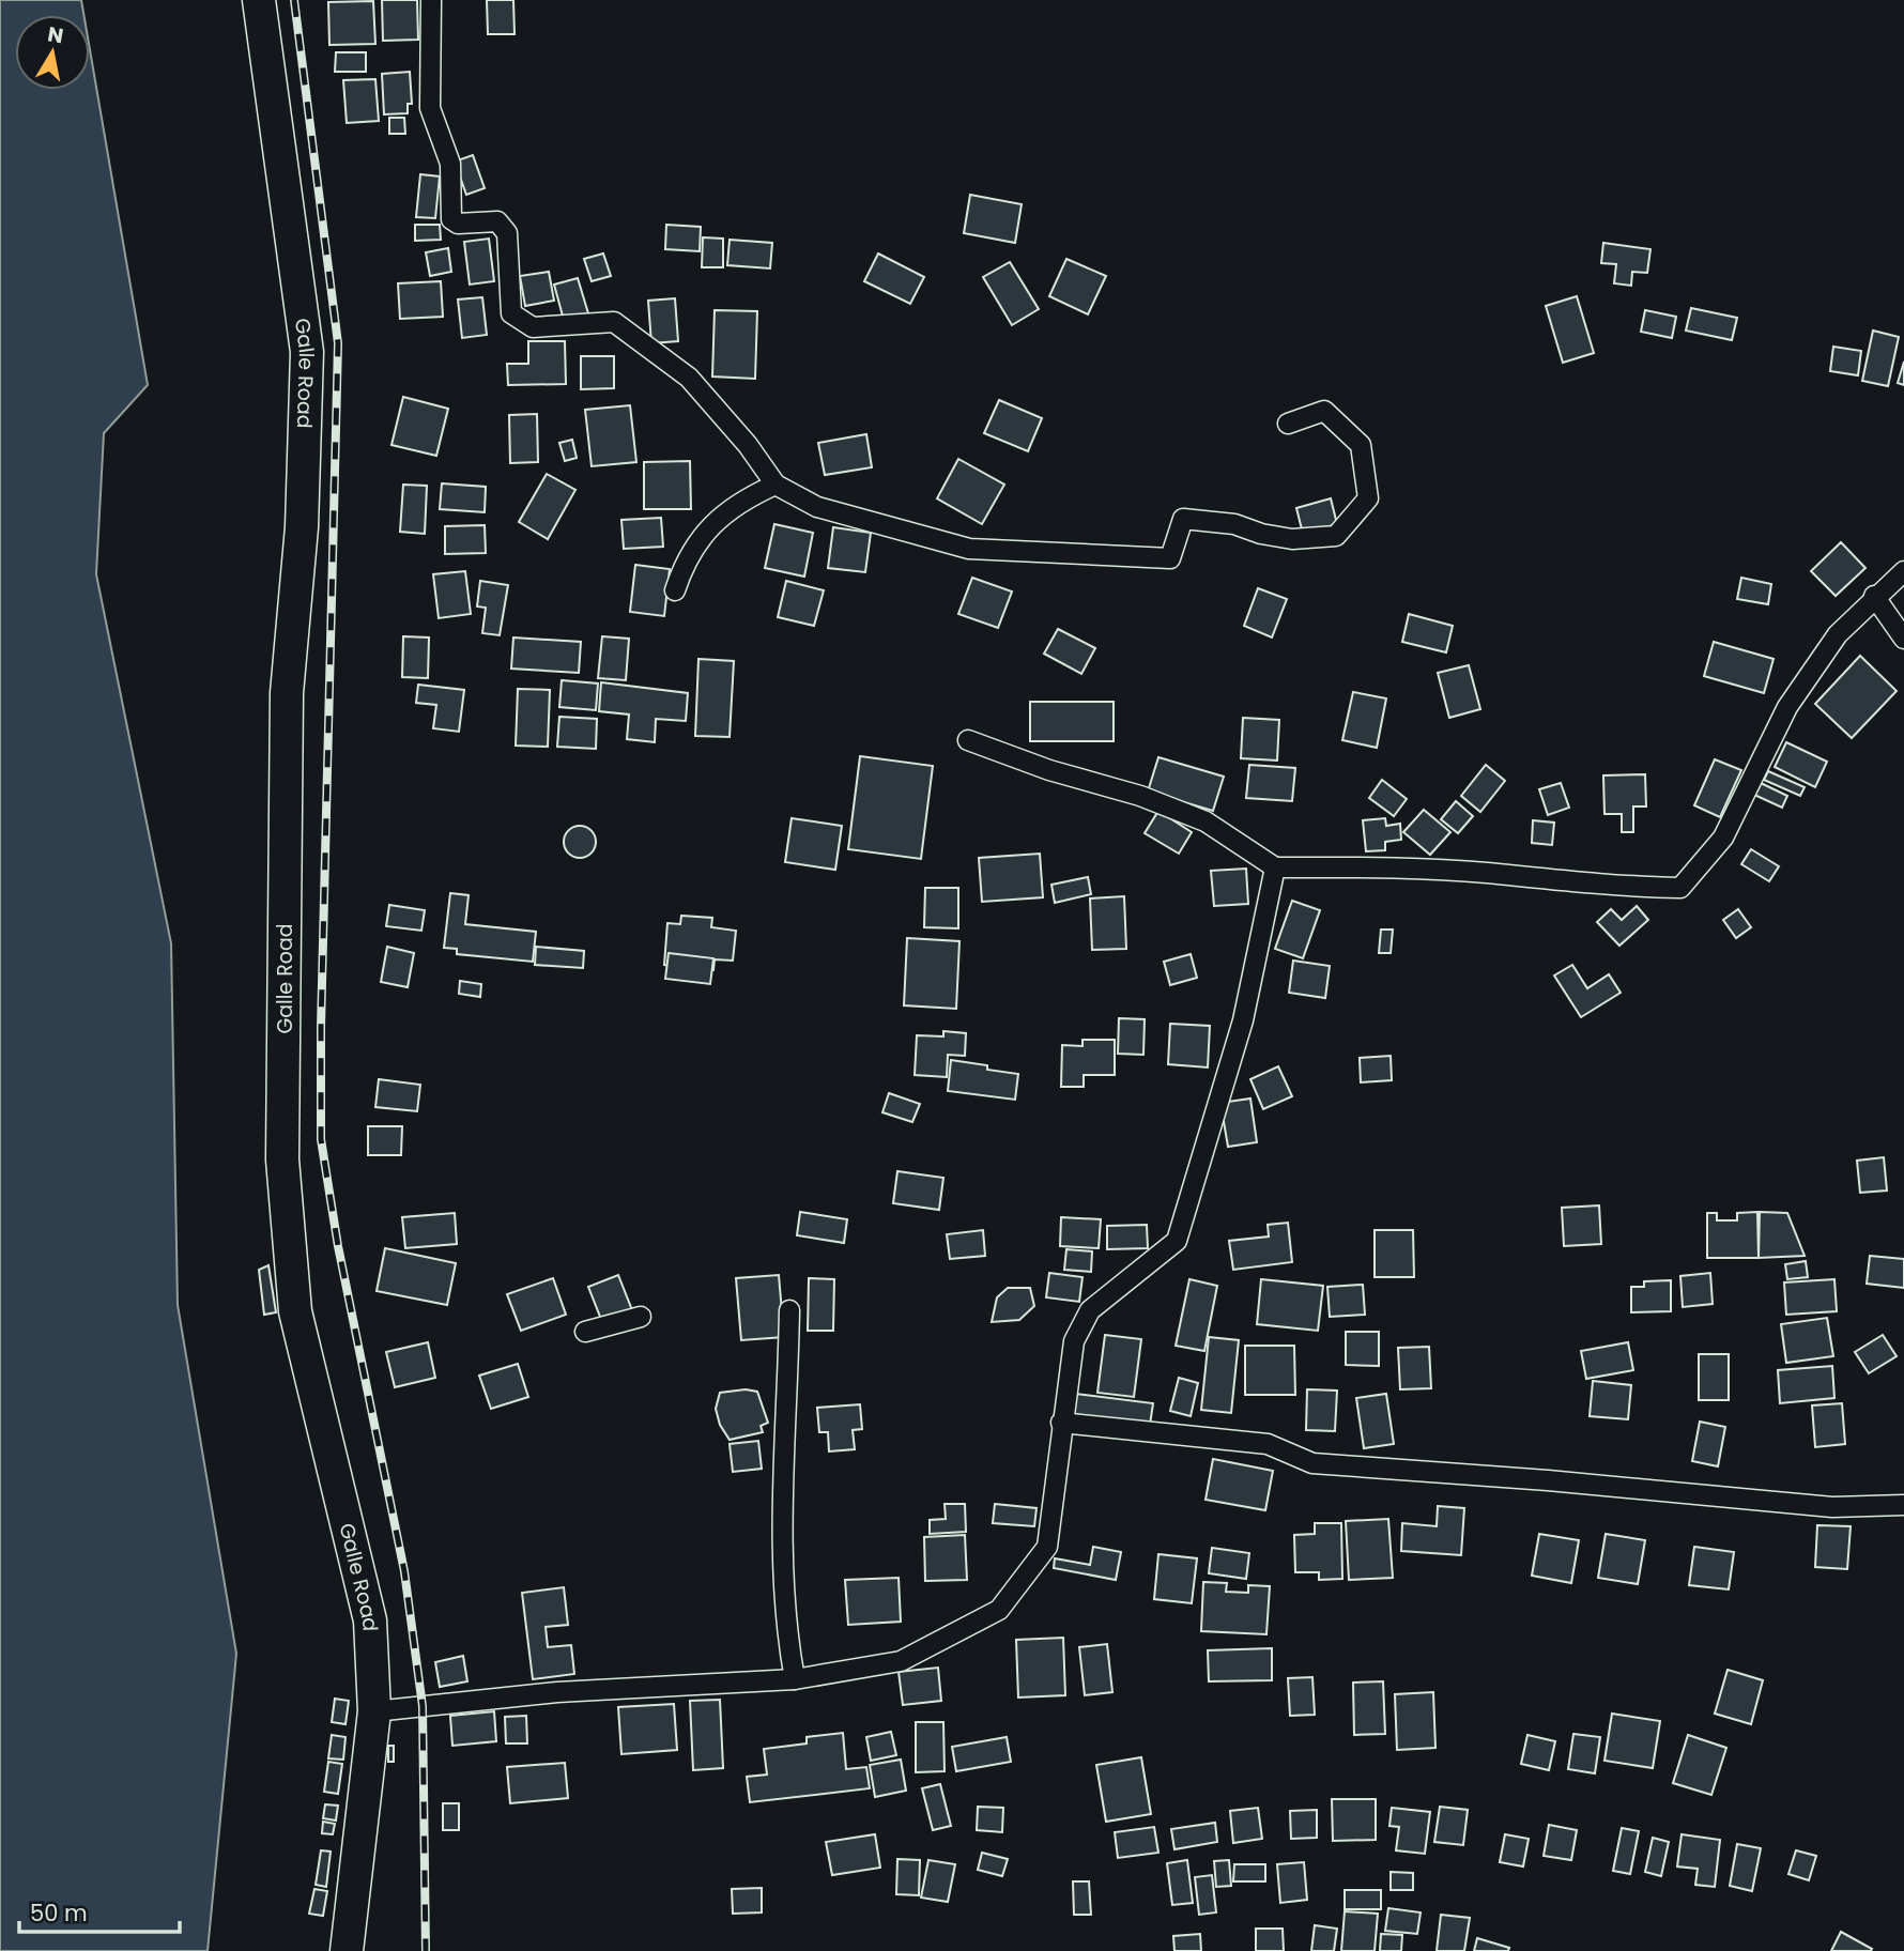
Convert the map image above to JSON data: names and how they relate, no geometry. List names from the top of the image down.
{
  "streets": {
    "highway": ["Galle Road"]
  },
  "scale_bar": "50 m",
  "north": "top"
}
